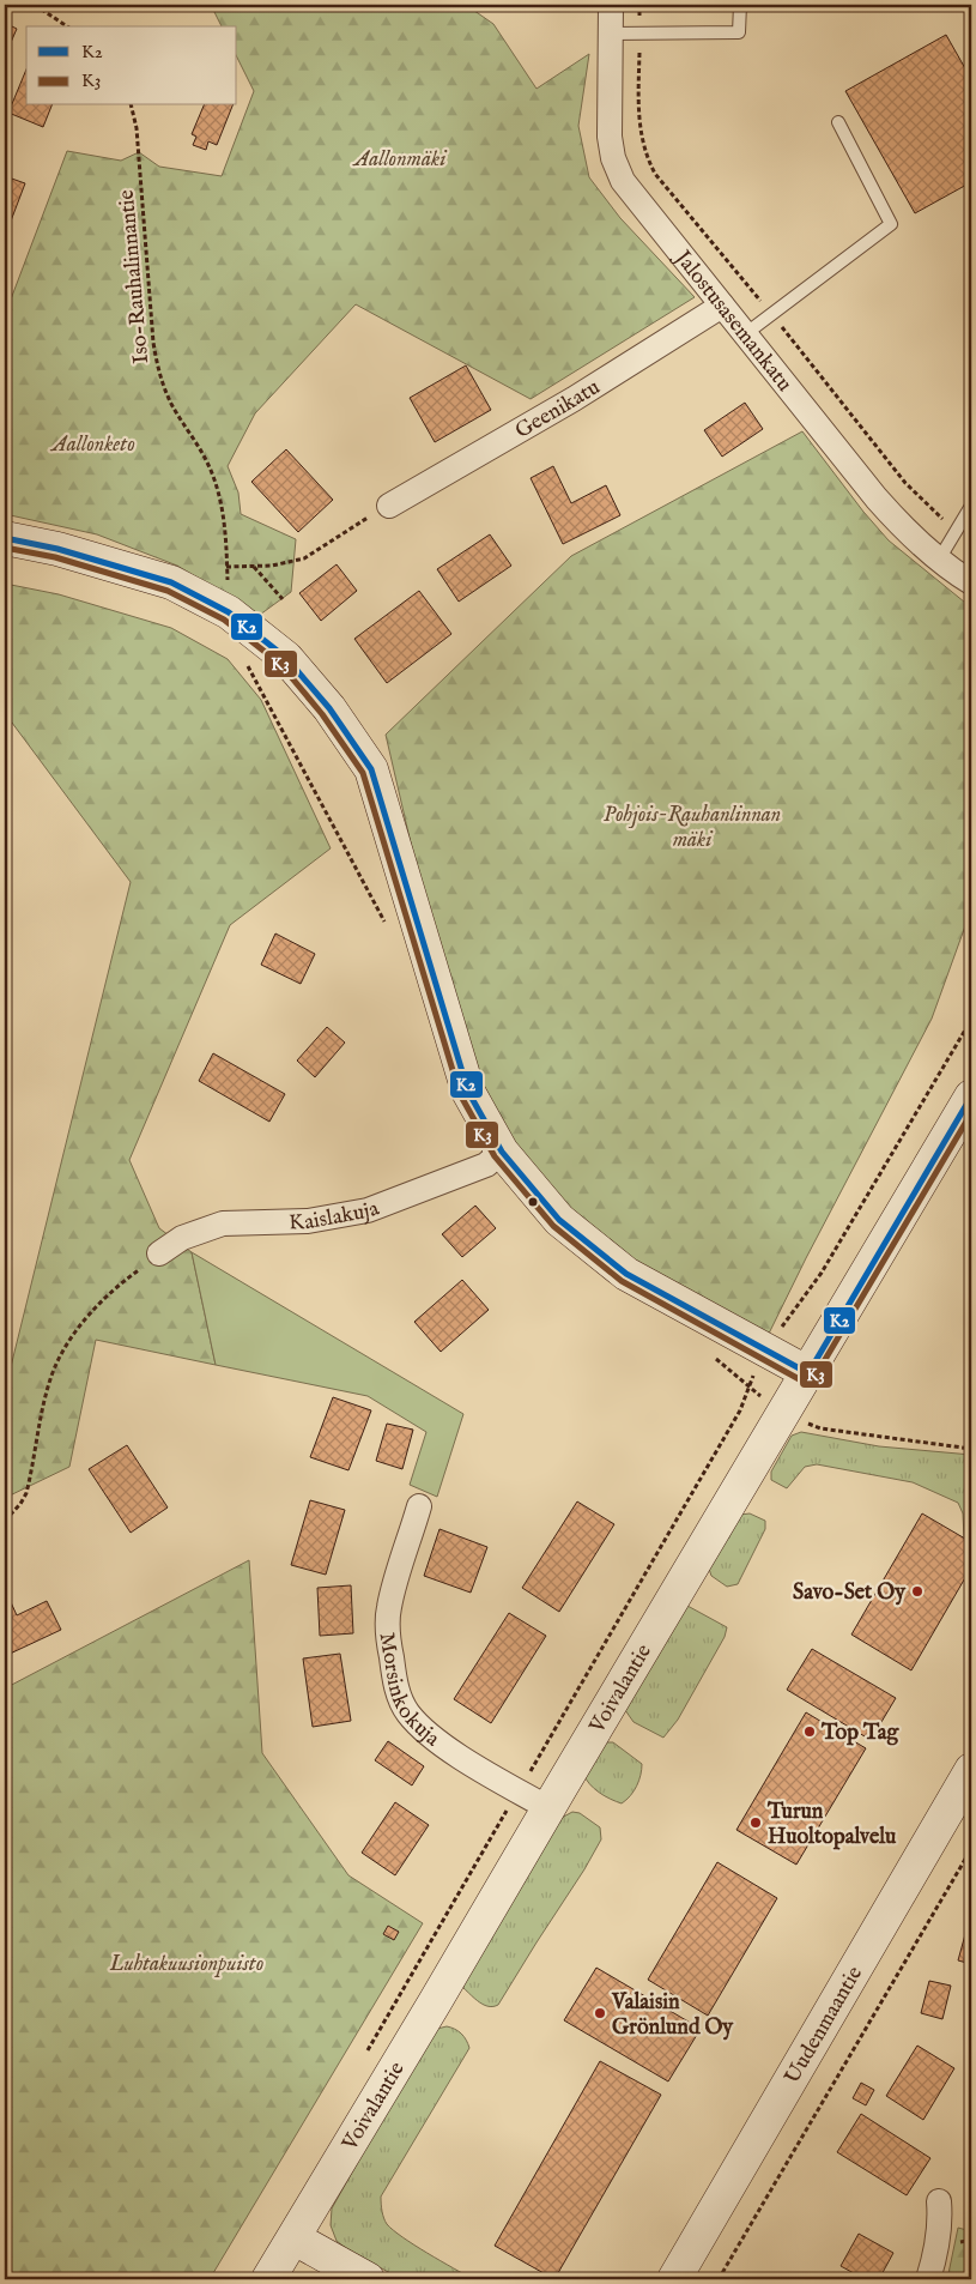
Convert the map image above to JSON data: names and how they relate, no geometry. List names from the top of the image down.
{
  "streets": {
    "street": [
      "Jalostusasemankatu",
      "Geenikatu",
      "Kaislakuja",
      "Morsinkokuja",
      "Voivalantie",
      "Uudenmaantie"
    ],
    "path": ["Iso-Rauhalinnantie"]
  },
  "crossings": [
    ["Jalostusasemankatu", "Geenikatu"],
    ["Morsinkokuja", "Voivalantie"]
  ],
  "parks": [
    "Aallonmäki",
    "Aallonketo",
    "Pohjois-Rauhanlinnan mäki",
    "Luhtakuusionpuisto"
  ],
  "places": [
    "Savo-Set Oy",
    "Top Tag",
    "Turun Huoltopalvelu",
    "Valaisin Grönlund Oy"
  ],
  "lines": ["transit line K2", "transit line K3"],
  "legend": ["K2", "K3"]
}
